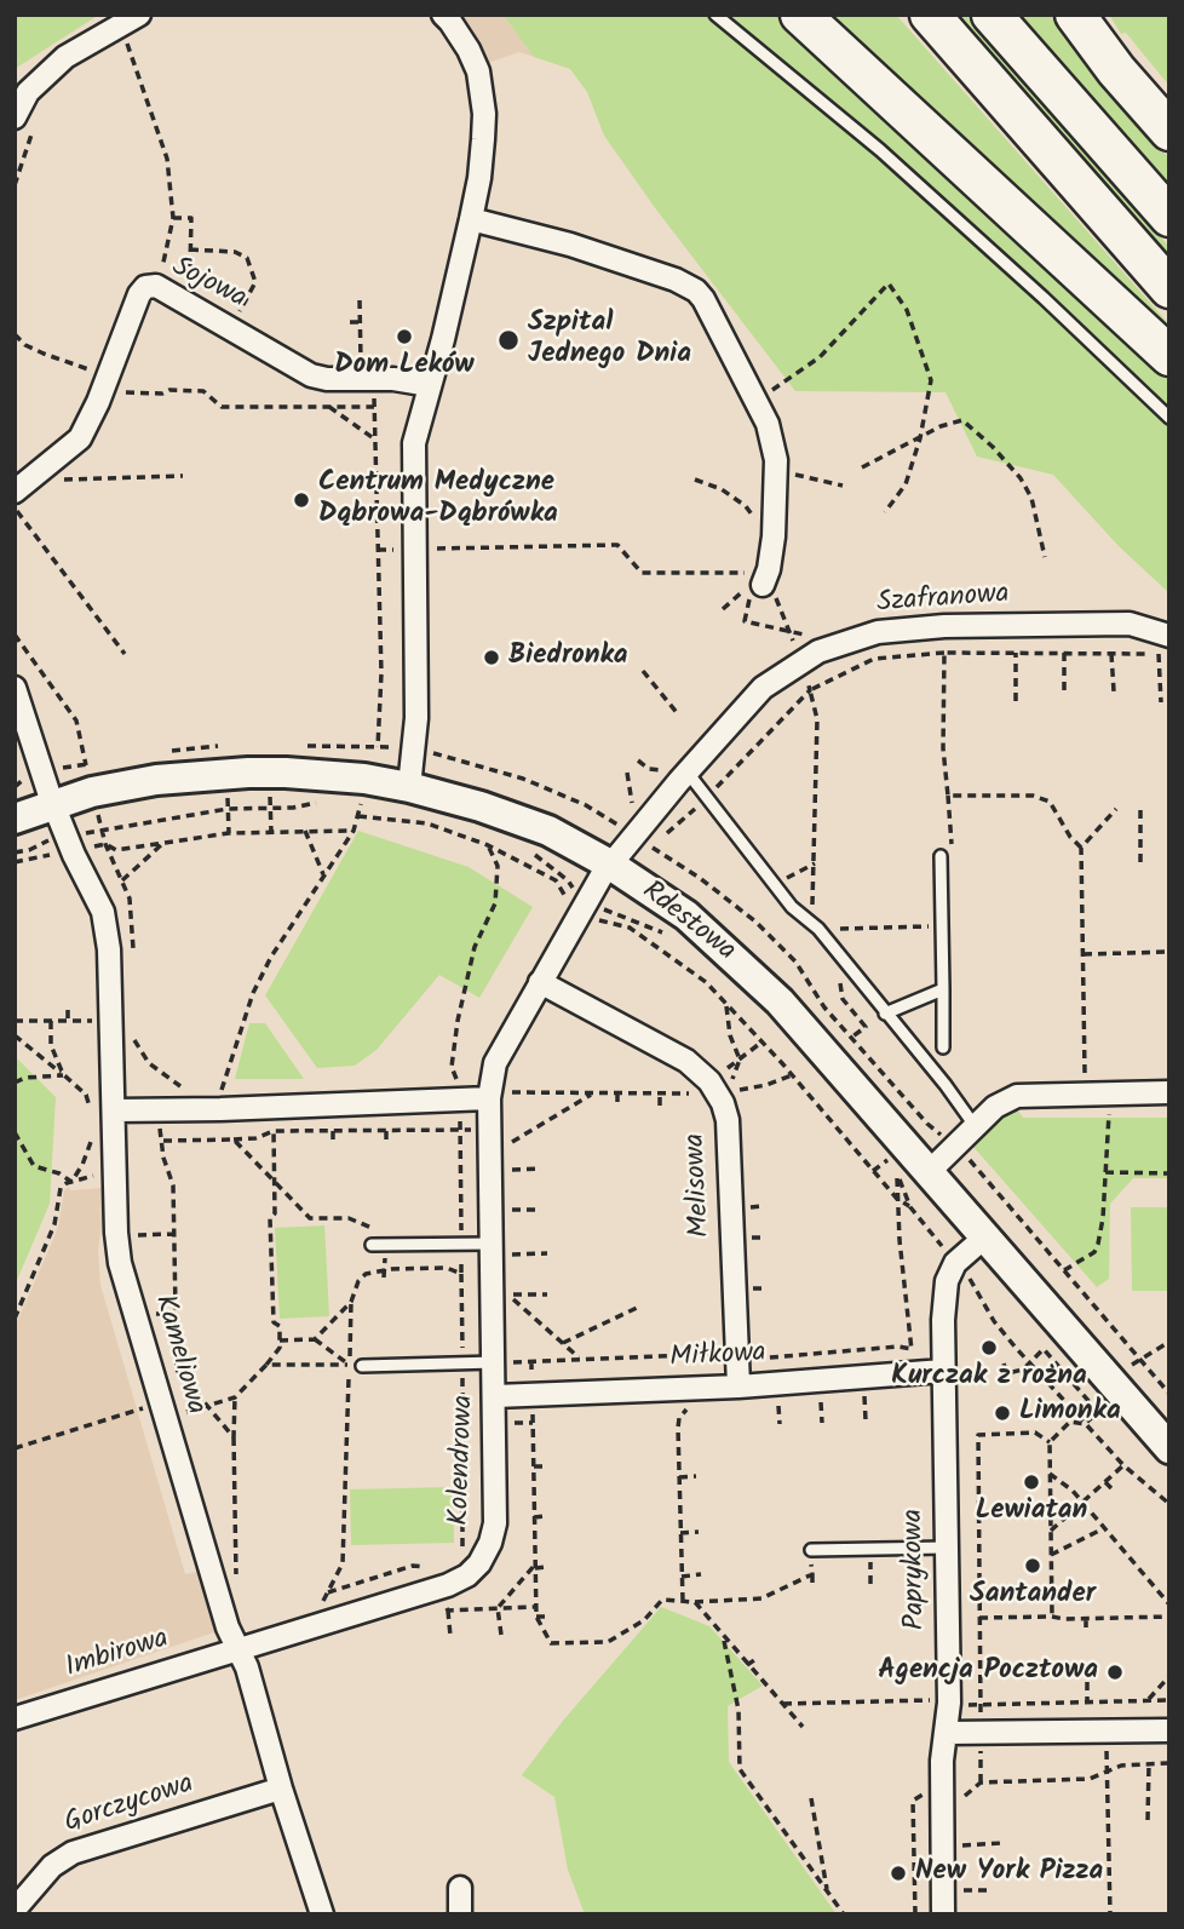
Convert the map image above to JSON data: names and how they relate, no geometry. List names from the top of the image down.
{
  "streets": {
    "street": [
      "Sojowa",
      "Szafranowa",
      "Rdestowa",
      "Melisowa",
      "Kameliowa",
      "Miłkowa",
      "Kolendrowa",
      "Paprykowa",
      "Imbirowa",
      "Gorczycowa"
    ]
  },
  "crossings": [
    ["Szafranowa", "Rdestowa"],
    ["Szafranowa", "Kolendrowa"],
    ["Rdestowa", "Kameliowa"],
    ["Rdestowa", "Kolendrowa"],
    ["Rdestowa", "Paprykowa"],
    ["Melisowa", "Miłkowa"],
    ["Melisowa", "Kolendrowa"],
    ["Kameliowa", "Kolendrowa"],
    ["Kameliowa", "Imbirowa"],
    ["Kameliowa", "Gorczycowa"],
    ["Miłkowa", "Kolendrowa"],
    ["Miłkowa", "Paprykowa"],
    ["Kolendrowa", "Imbirowa"]
  ],
  "places": [
    "Dom Leków",
    "Szpital Jednego Dnia",
    "Centrum Medyczne Dąbrowa-Dąbrówka",
    "Biedronka",
    "Kurczak z rożna",
    "Limonka",
    "Lewiatan",
    "Santander",
    "Agencja Pocztowa",
    "New York Pizza"
  ]
}
